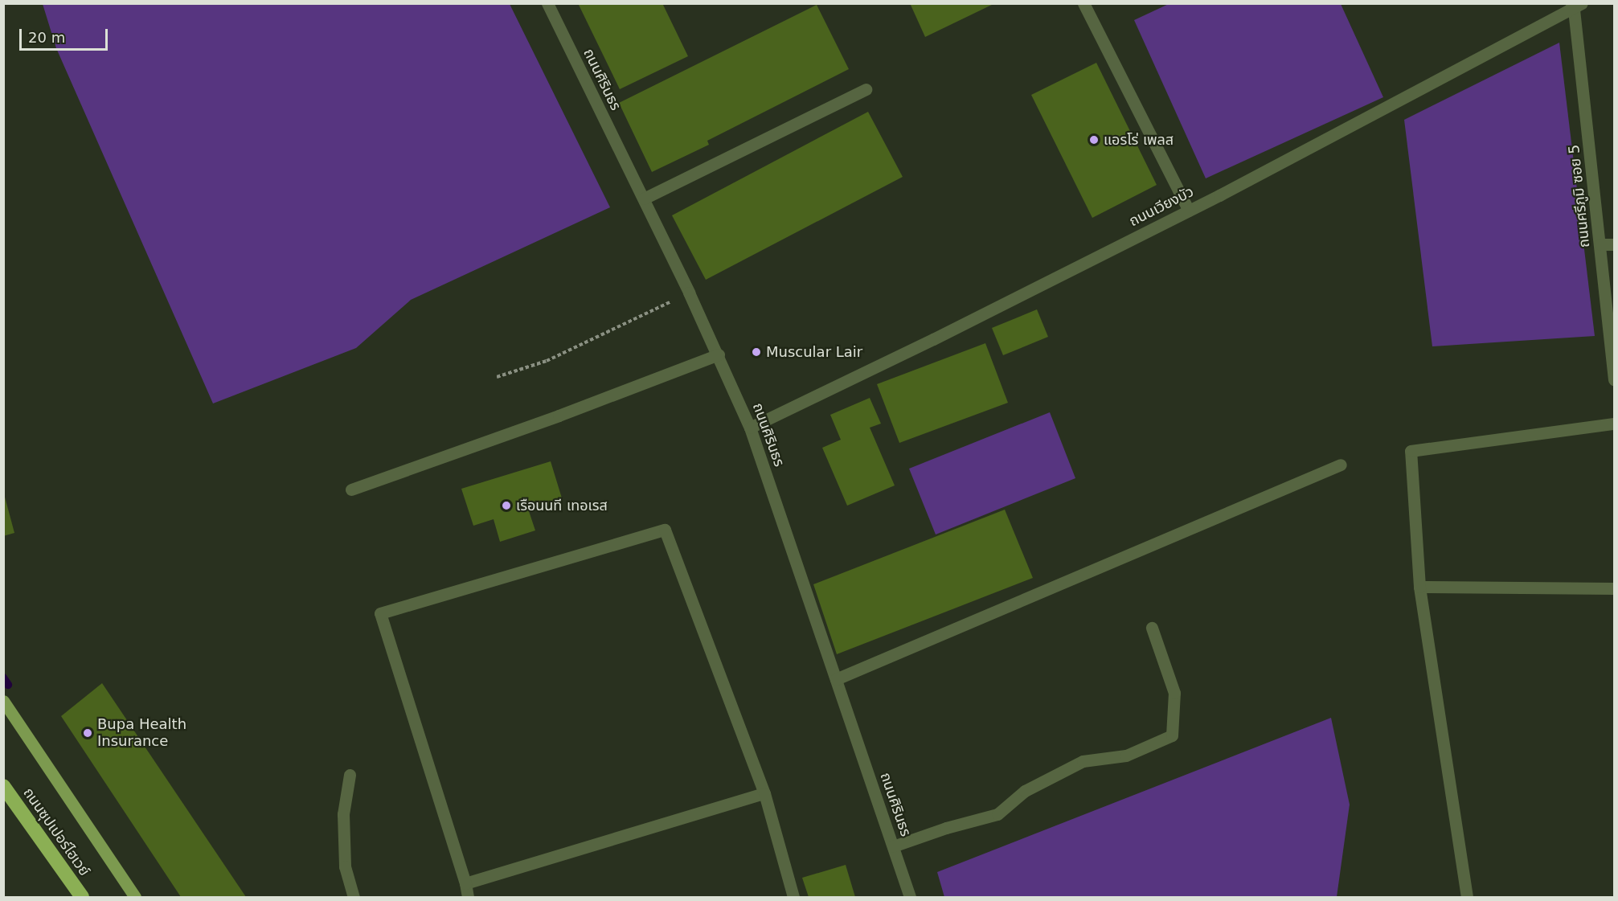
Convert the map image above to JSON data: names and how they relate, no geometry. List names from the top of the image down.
{
  "streets": {
    "highway": ["ถนนซุปเปอร์ไฮเวย์"],
    "street": ["ถนนศิรินธร", "ถนนศรีภูมิ ซอย 5", "ถนนเวียงบัว"]
  },
  "crossings": [
    ["ถนนศิรินธร", "ถนนเวียงบัว"],
    ["ถนนศรีภูมิ ซอย 5", "ถนนเวียงบัว"]
  ],
  "places": [
    "แอรโร่ เพลส",
    "Muscular Lair",
    "เรือนนที เทอเรส",
    "Bupa Health Insurance"
  ],
  "scale_bar": "20 m"
}
